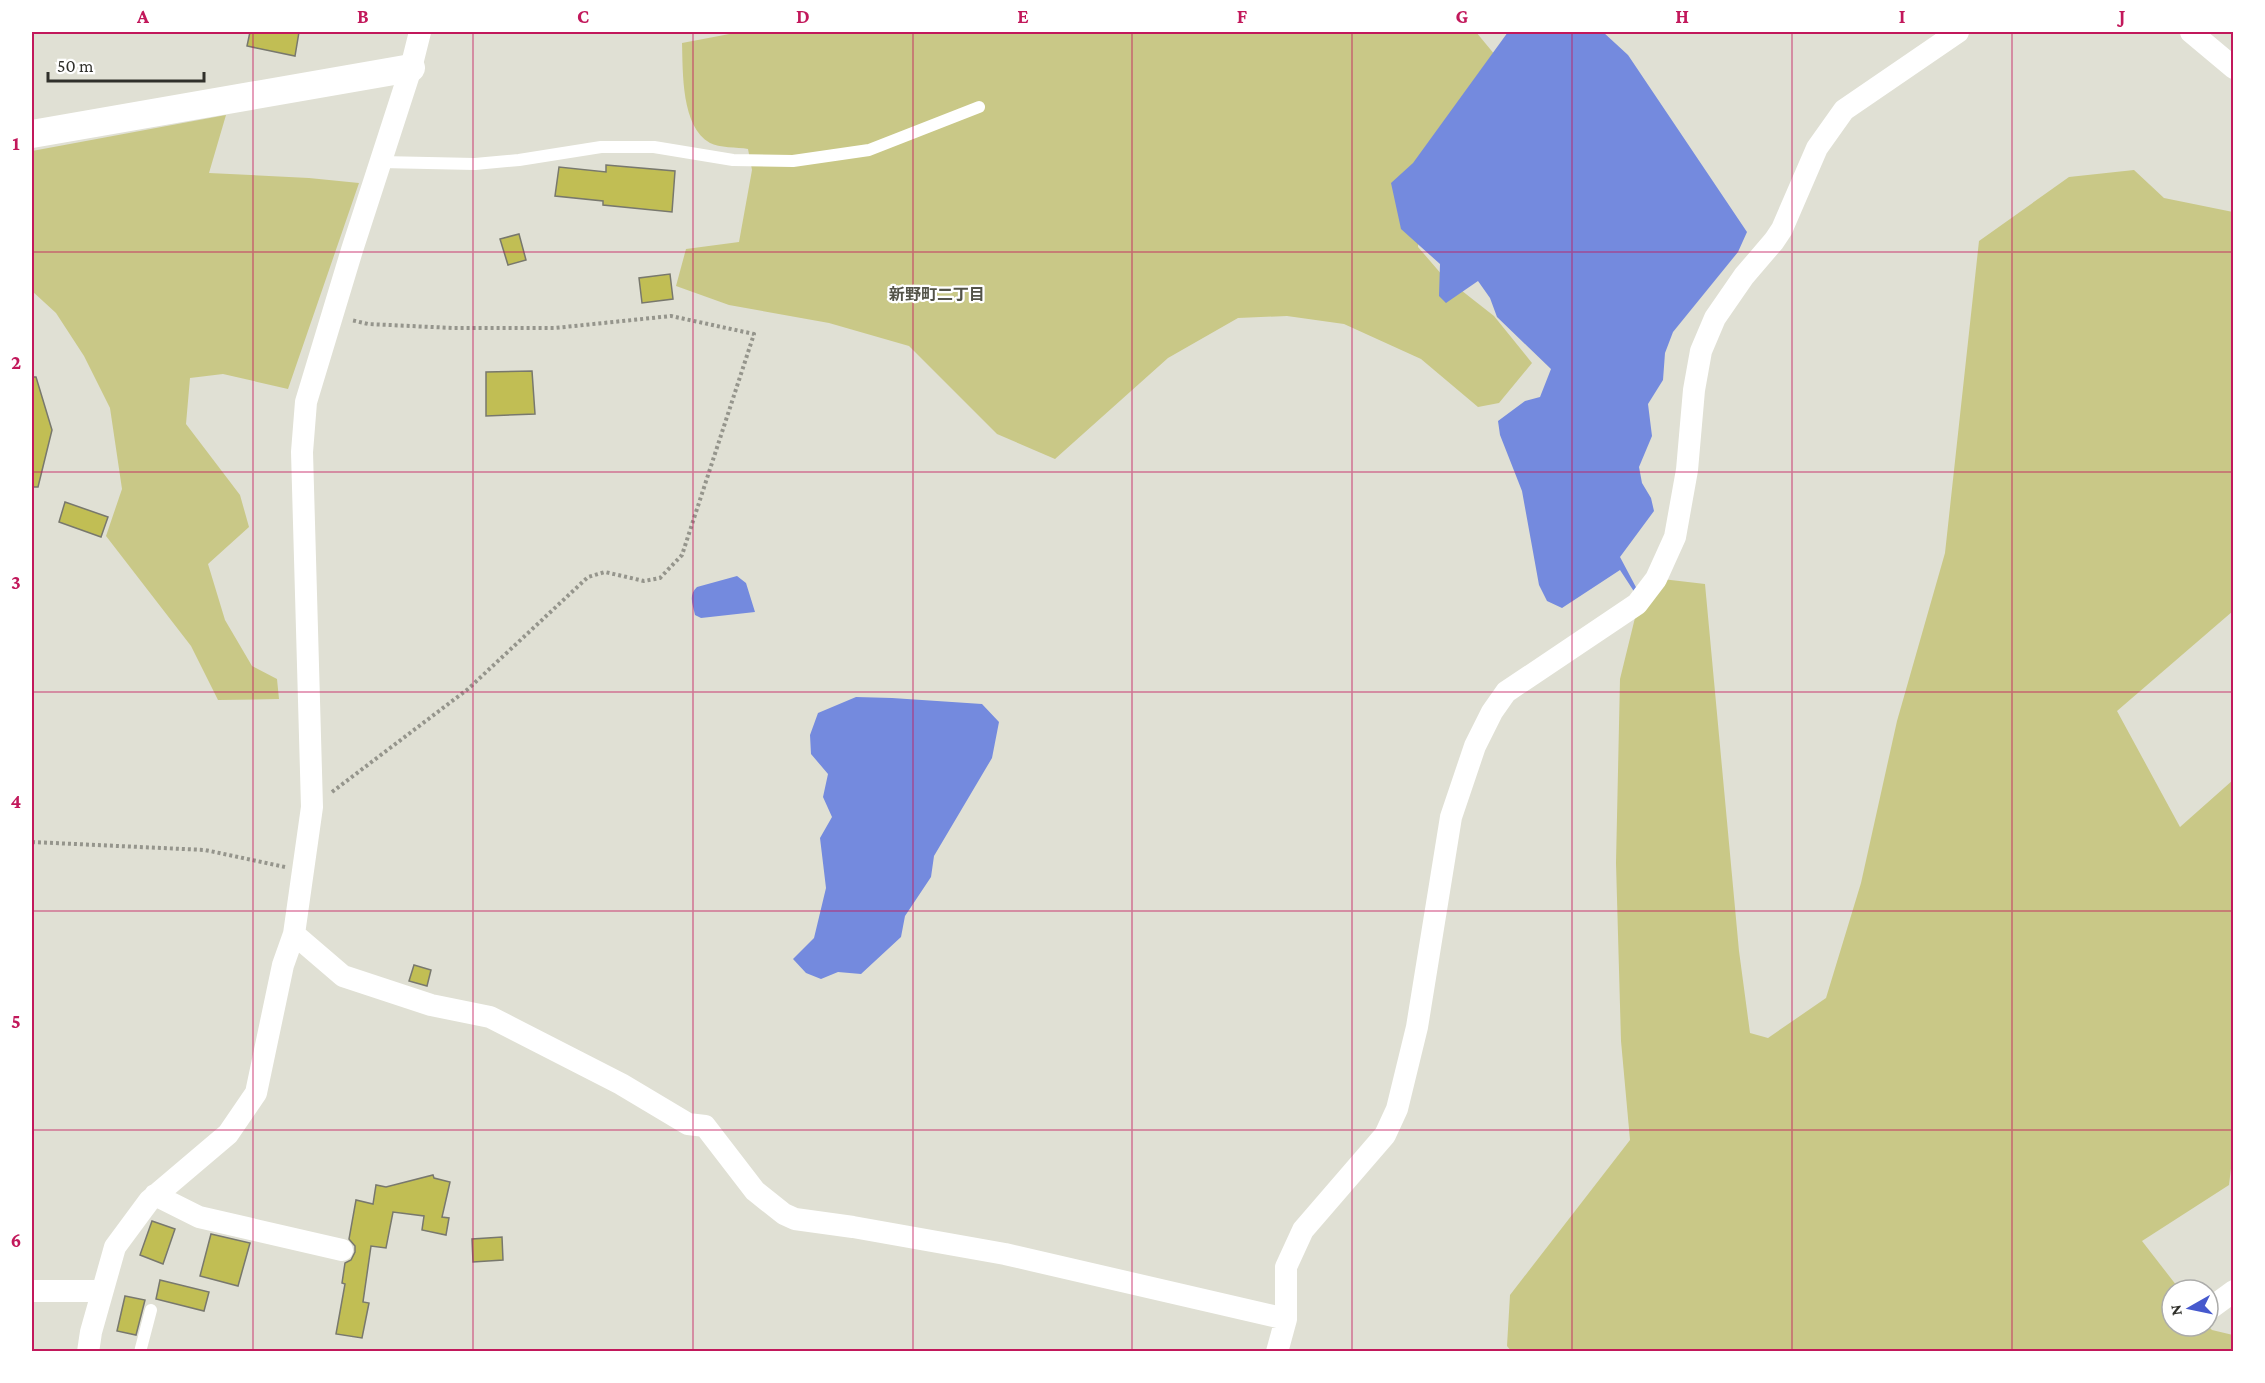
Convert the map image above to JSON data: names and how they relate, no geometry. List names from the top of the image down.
{
  "districts": ["新野町二丁目"],
  "scale_bar": "50 m",
  "north": "left",
  "grid": {
    "columns": [
      "A",
      "B",
      "C",
      "D",
      "E",
      "F",
      "G",
      "H",
      "I",
      "J"
    ],
    "rows": [
      "1",
      "2",
      "3",
      "4",
      "5",
      "6"
    ]
  }
}
